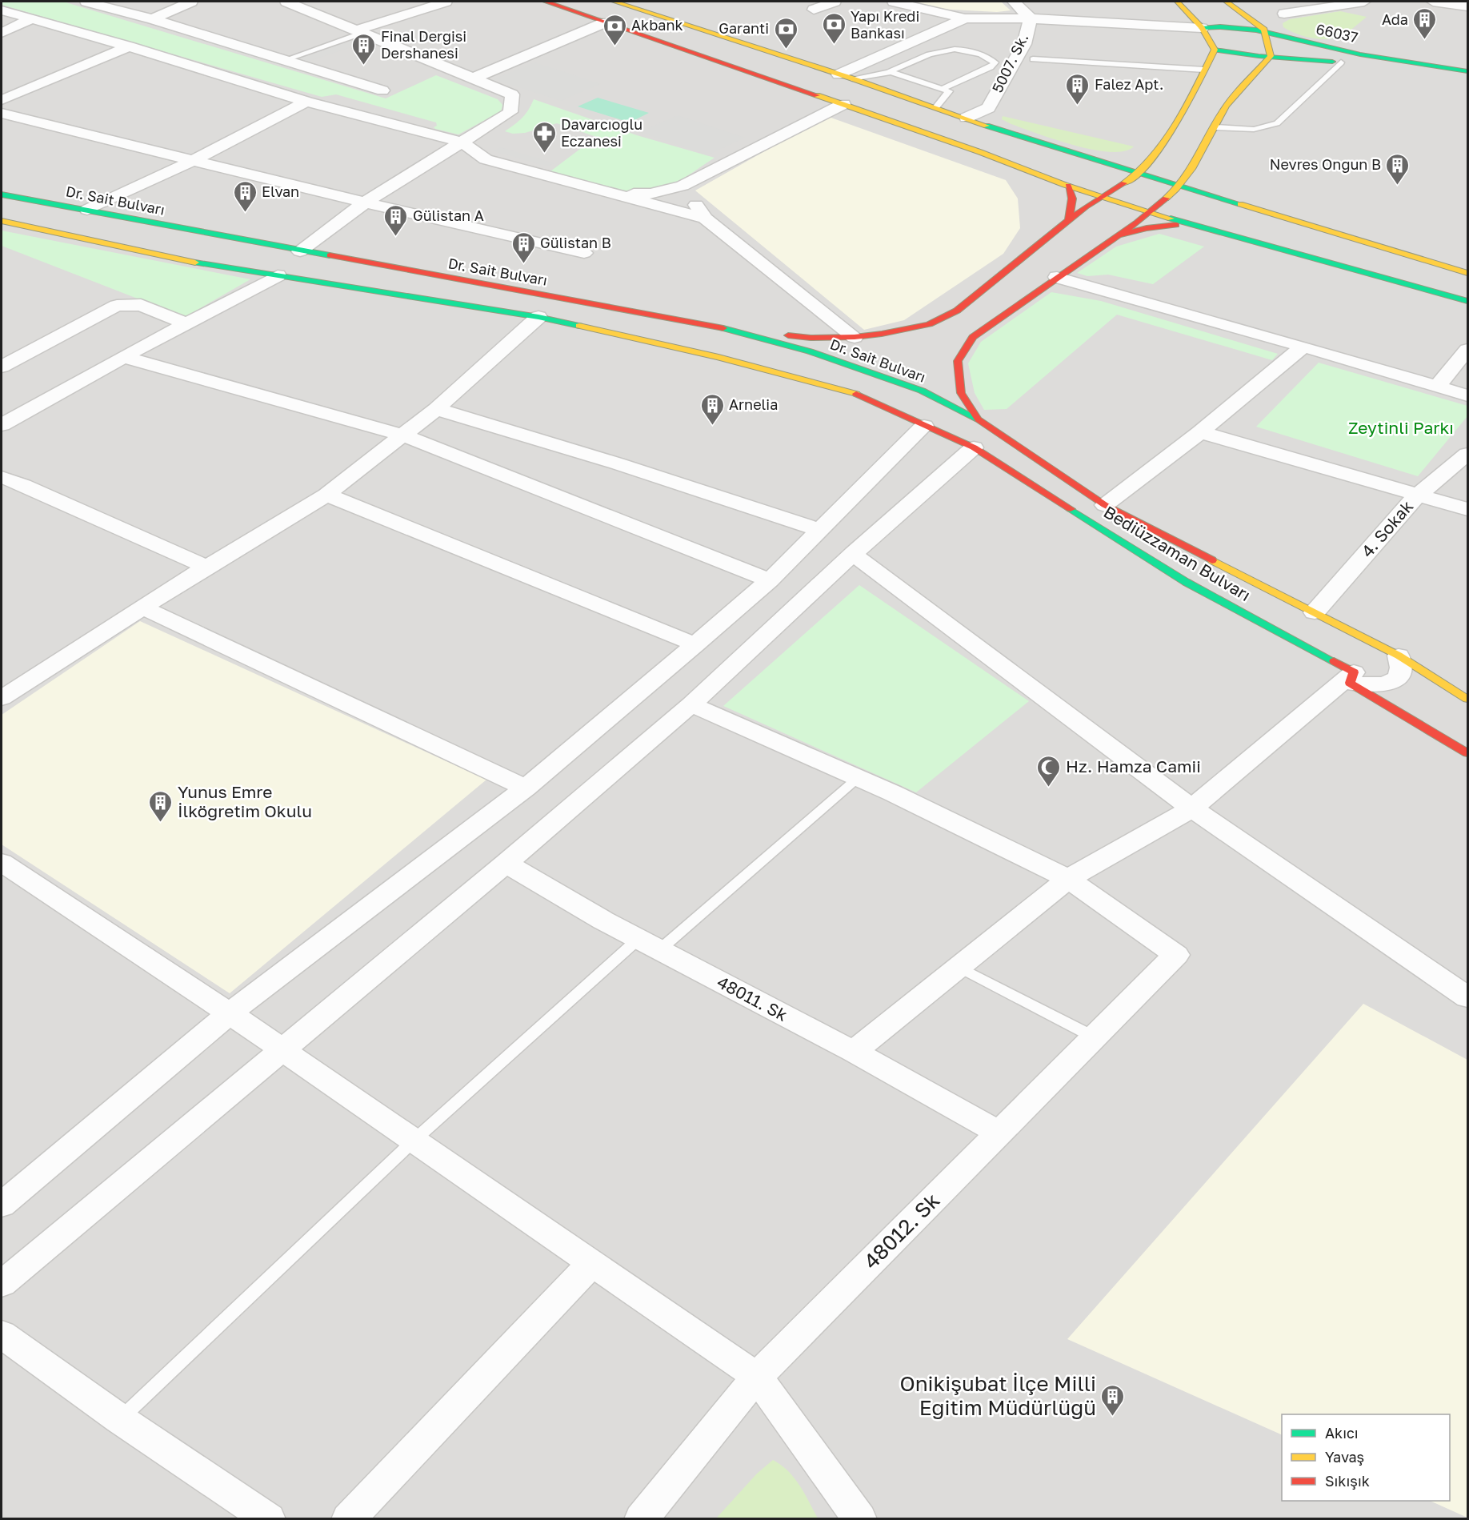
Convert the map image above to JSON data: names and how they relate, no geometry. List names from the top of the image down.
{
  "streets": {
    "main road": ["66037", "Dr. Sait Bulvarı", "Bediüzzaman Bulvarı"],
    "street": [
      "5007. Sk.",
      "4. Sokak",
      "48011. Sk",
      "48012. Sk"
    ]
  },
  "crossings": [
    ["Dr. Sait Bulvarı", "Bediüzzaman Bulvarı"],
    ["4. Sokak", "Bediüzzaman Bulvarı"],
    ["48011. Sk", "48012. Sk"]
  ],
  "parks": ["Zeytinli Parkı"],
  "places": {
    "building": [
      "Ada",
      "Final Dergisi Dershanesi",
      "Falez Apt.",
      "Nevres Ongun B",
      "Elvan",
      "Gülistan A",
      "Gülistan B",
      "Arnelia",
      "Yunus Emre İlköğretim Okulu",
      "Onikişubat İlçe Milli Eğitim Müdürlüğü"
    ],
    "bank": ["Yapı Kredi Bankası", "Akbank", "Garanti"],
    "pharmacy": ["Davarcıoğlu Eczanesi"],
    "mosque": ["Hz. Hamza Camii"]
  },
  "legend": ["Akıcı", "Yavaş", "Sıkışık"]
}
